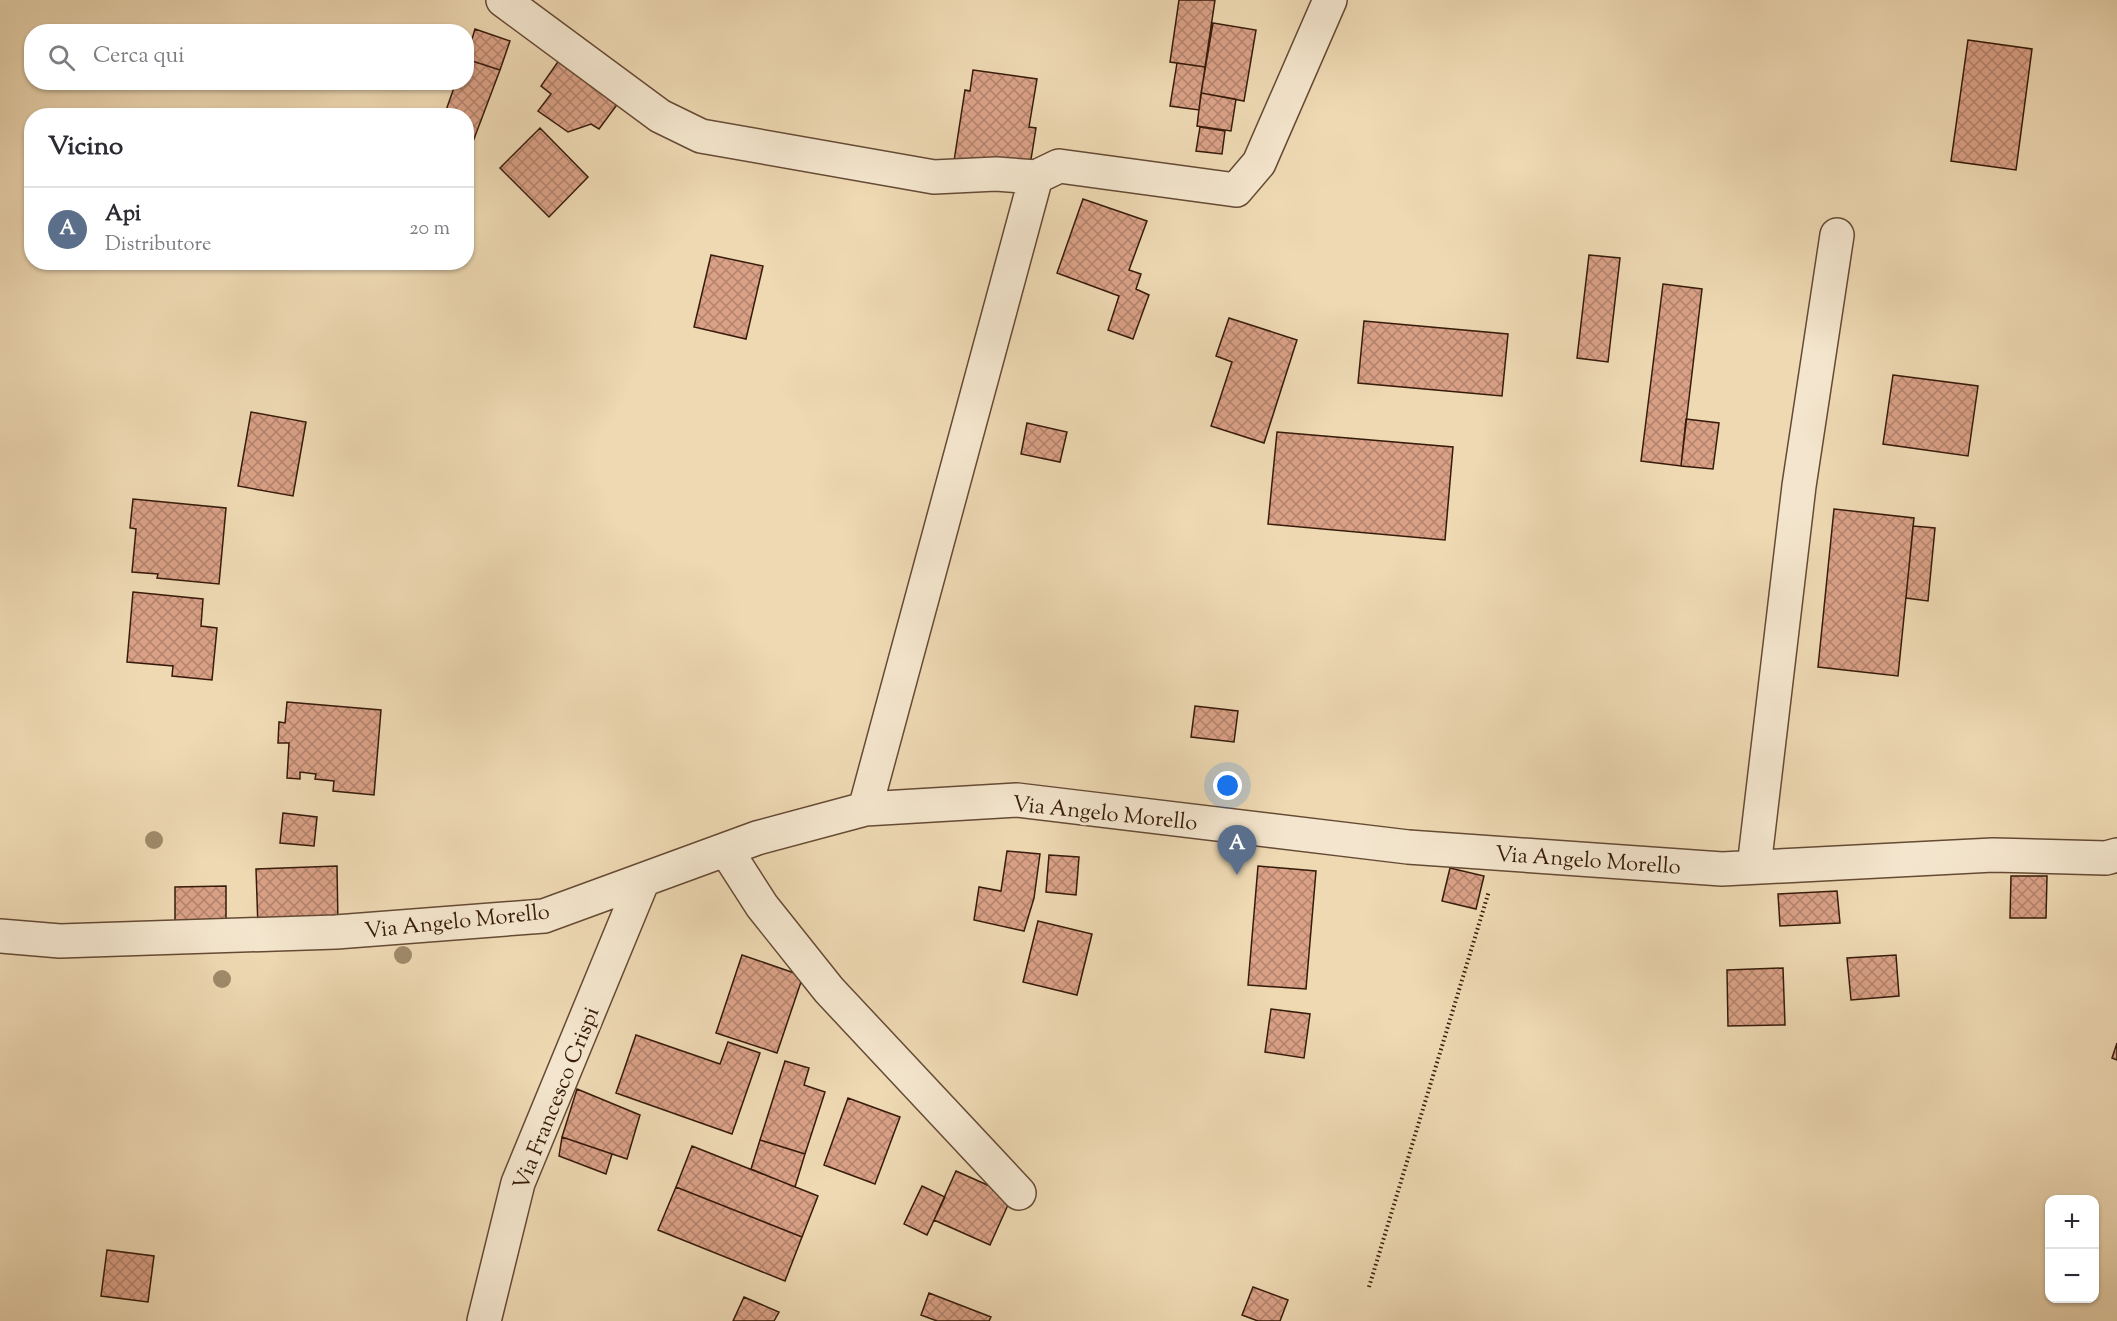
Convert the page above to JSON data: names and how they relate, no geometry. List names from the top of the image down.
{
  "streets": {
    "street": ["Via Angelo Morello", "Via Francesco Crispi"]
  },
  "crossings": [
    ["Via Angelo Morello", "Via Francesco Crispi"]
  ],
  "page": {
    "search": "Cerca qui",
    "heading": "Vicino",
    "list": [
      {
        "mark": "A",
        "name": "Api",
        "note": "Distributore",
        "value": "20 m"
      }
    ],
    "pins": "A",
    "map_buttons": ["+", "−"]
  }
}
